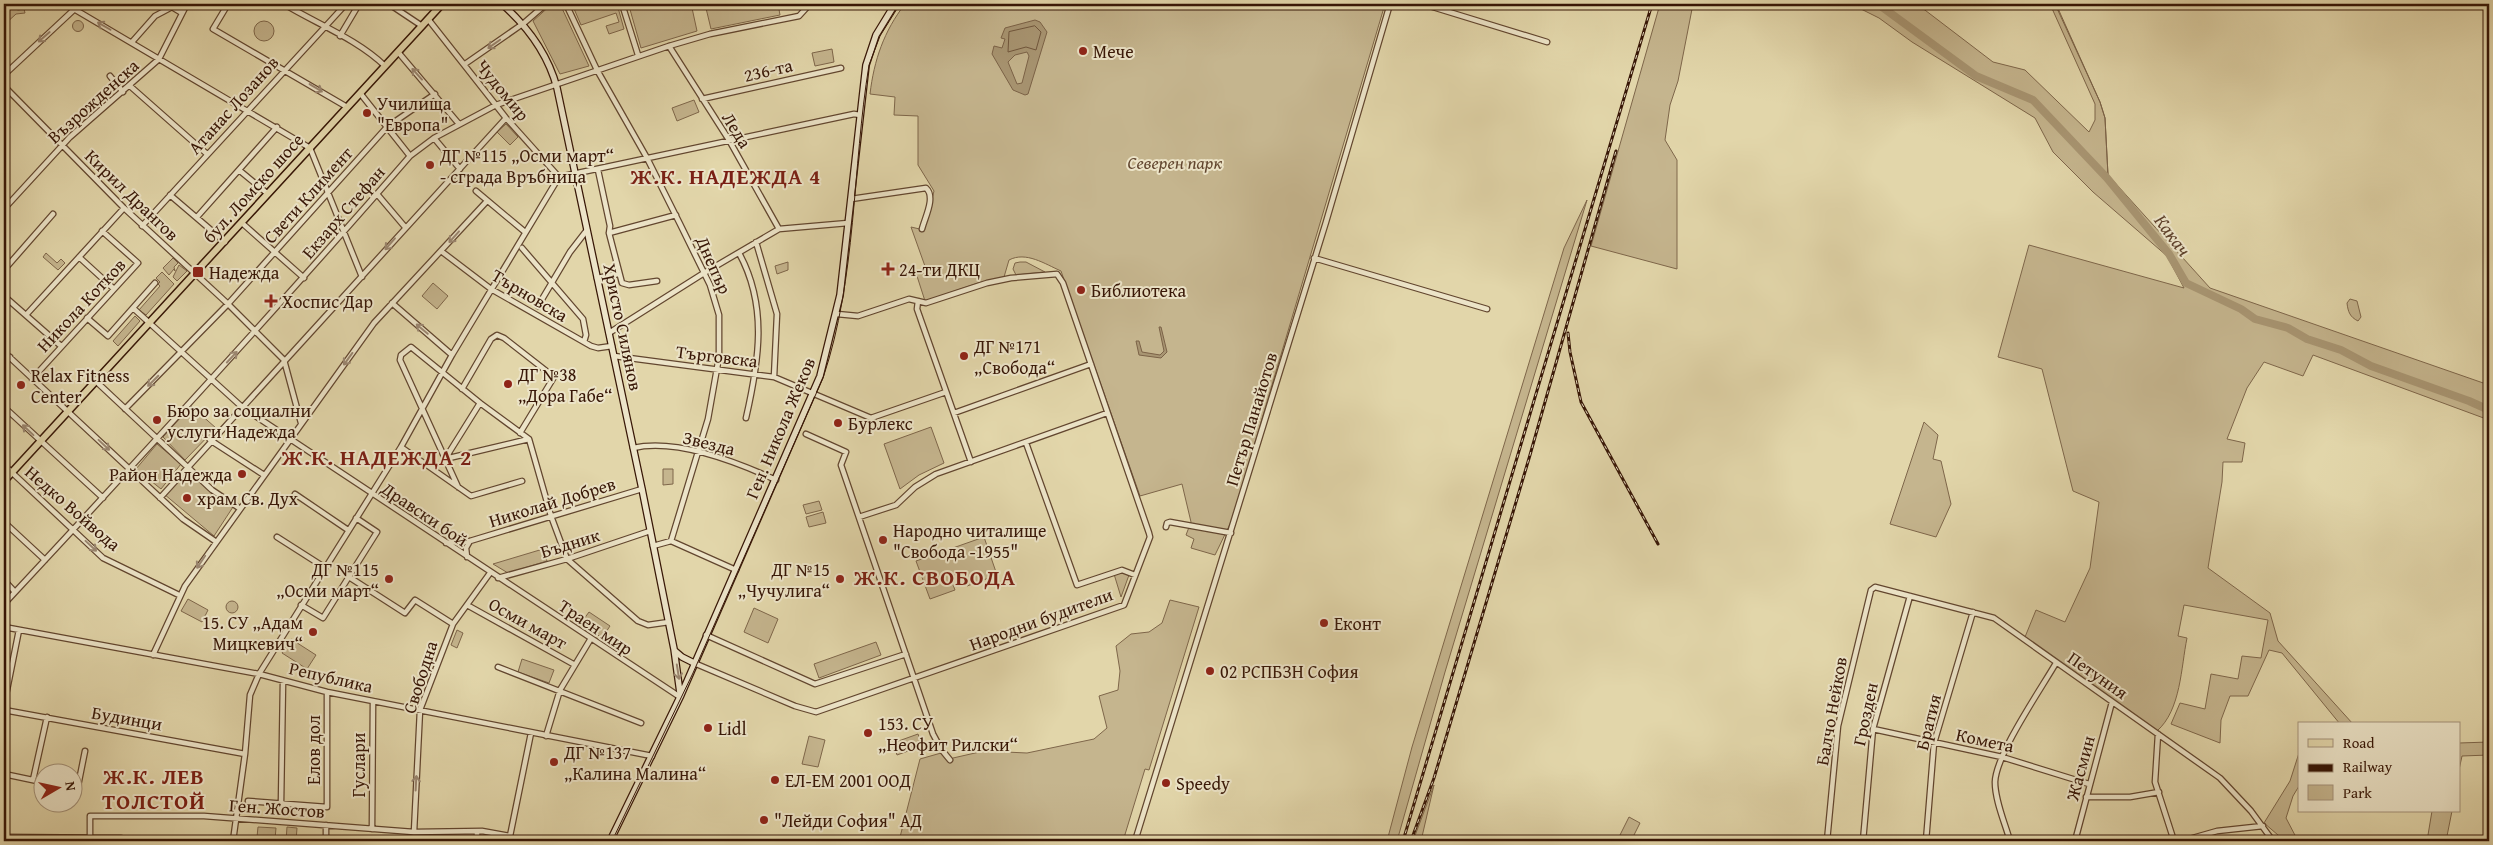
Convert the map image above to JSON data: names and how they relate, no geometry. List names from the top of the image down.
{
  "streets": {
    "main road": ["бул. Ломско шосе"],
    "street": [
      "236-та",
      "Чудомир",
      "Възрожденска",
      "Атанас Лозанов",
      "Леда",
      "Кирил Дрангов",
      "Свети Климент",
      "Екзарх Стефан",
      "Днепър",
      "Търновска",
      "Никола Котков",
      "Христо Силянов",
      "Търговска",
      "Петър Панайотов",
      "Ген. Никола Жеков",
      "Звезда",
      "Николай Добрев",
      "Недко Войвода",
      "Дравски бой",
      "Бъдник",
      "Народни будители",
      "Осми март",
      "Траен мир",
      "Петуния",
      "Република",
      "Свободна",
      "Балчо Нейков",
      "Грозден",
      "Будинци",
      "Братия",
      "Комета",
      "Елов дол",
      "Гуслари",
      "Жасмин",
      "Ген. Жостов"
    ]
  },
  "crossings": [
    ["236-та", "Леда"],
    ["Чудомир", "бул. Ломско шосе"],
    ["Чудомир", "Екзарх Стефан"],
    ["Възрожденска", "Кирил Дрангов"],
    ["Атанас Лозанов", "Кирил Дрангов"],
    ["Леда", "Екзарх Стефан"],
    ["бул. Ломско шосе", "Кирил Дрангов"],
    ["бул. Ломско шосе", "Недко Войвода"],
    ["бул. Ломско шосе", "Дравски бой"],
    ["Кирил Дрангов", "Свети Климент"],
    ["Кирил Дрангов", "Екзарх Стефан"],
    ["Свети Климент", "Дравски бой"],
    ["Екзарх Стефан", "Днепър"],
    ["Екзарх Стефан", "Христо Силянов"],
    ["Екзарх Стефан", "Недко Войвода"],
    ["Екзарх Стефан", "Дравски бой"],
    ["Днепър", "Търговска"],
    ["Днепър", "Звезда"],
    ["Търновска", "Христо Силянов"],
    ["Христо Силянов", "Търговска"],
    ["Христо Силянов", "Ген. Никола Жеков"],
    ["Христо Силянов", "Звезда"],
    ["Христо Силянов", "Николай Добрев"],
    ["Христо Силянов", "Бъдник"],
    ["Христо Силянов", "Траен мир"],
    ["Търговска", "Ген. Никола Жеков"],
    ["Ген. Никола Жеков", "Звезда"],
    ["Ген. Никола Жеков", "Народни будители"],
    ["Ген. Никола Жеков", "Траен мир"],
    ["Ген. Никола Жеков", "Република"],
    ["Николай Добрев", "Дравски бой"],
    ["Дравски бой", "Бъдник"],
    ["Дравски бой", "Траен мир"],
    ["Дравски бой", "Свободна"],
    ["Бъдник", "Траен мир"],
    ["Осми март", "Свободна"],
    ["Петуния", "Балчо Нейков"],
    ["Петуния", "Грозден"],
    ["Петуния", "Братия"],
    ["Петуния", "Жасмин"],
    ["Република", "Свободна"],
    ["Република", "Елов дол"],
    ["Република", "Гуслари"],
    ["Свободна", "Ген. Жостов"],
    ["Грозден", "Комета"],
    ["Братия", "Комета"],
    ["Комета", "Жасмин"],
    ["Гуслари", "Ген. Жостов"]
  ],
  "one_way": ["Недко Войвода", "Свободна"],
  "districts": [
    "Ж.К. НАДЕЖДА 4",
    "Ж.К. НАДЕЖДА 2",
    "Ж.К. СВОБОДА",
    "Ж.К. ЛЕВ ТОЛСТОЙ"
  ],
  "water": ["Какач"],
  "parks": ["Северен парк"],
  "places": {
    "other": [
      "Мече",
      "Училища \"Европа\"",
      "ДГ №115 „Осми март“ - сграда Връбница",
      "Библиотека",
      "ДГ №171 „Свобода“",
      "ДГ №38 „Дора Габе“",
      "Relax Fitness Center",
      "Бюро за социални услуги Надежда",
      "Бурлекс",
      "Район Надежда",
      "храм Св. Дух",
      "Народно читалище \"Свобода -1955\"",
      "ДГ №115 „Осми март“",
      "ДГ №15 „Чучулига“",
      "Еконт",
      "15. СУ „Адам Мицкевич“",
      "02 РСПБЗН София",
      "Lidl",
      "153. СУ „Неофит Рилски“",
      "ДГ №137 „Калина Малина“",
      "ЕЛ-ЕМ 2001 ООД",
      "Speedy",
      "\"Лейди София\" АД"
    ],
    "health": ["24-ти ДКЦ", "Хоспис Дар"],
    "transit": ["Надежда"]
  },
  "legend": ["Road", "Railway", "Park"],
  "north": "right"
}
